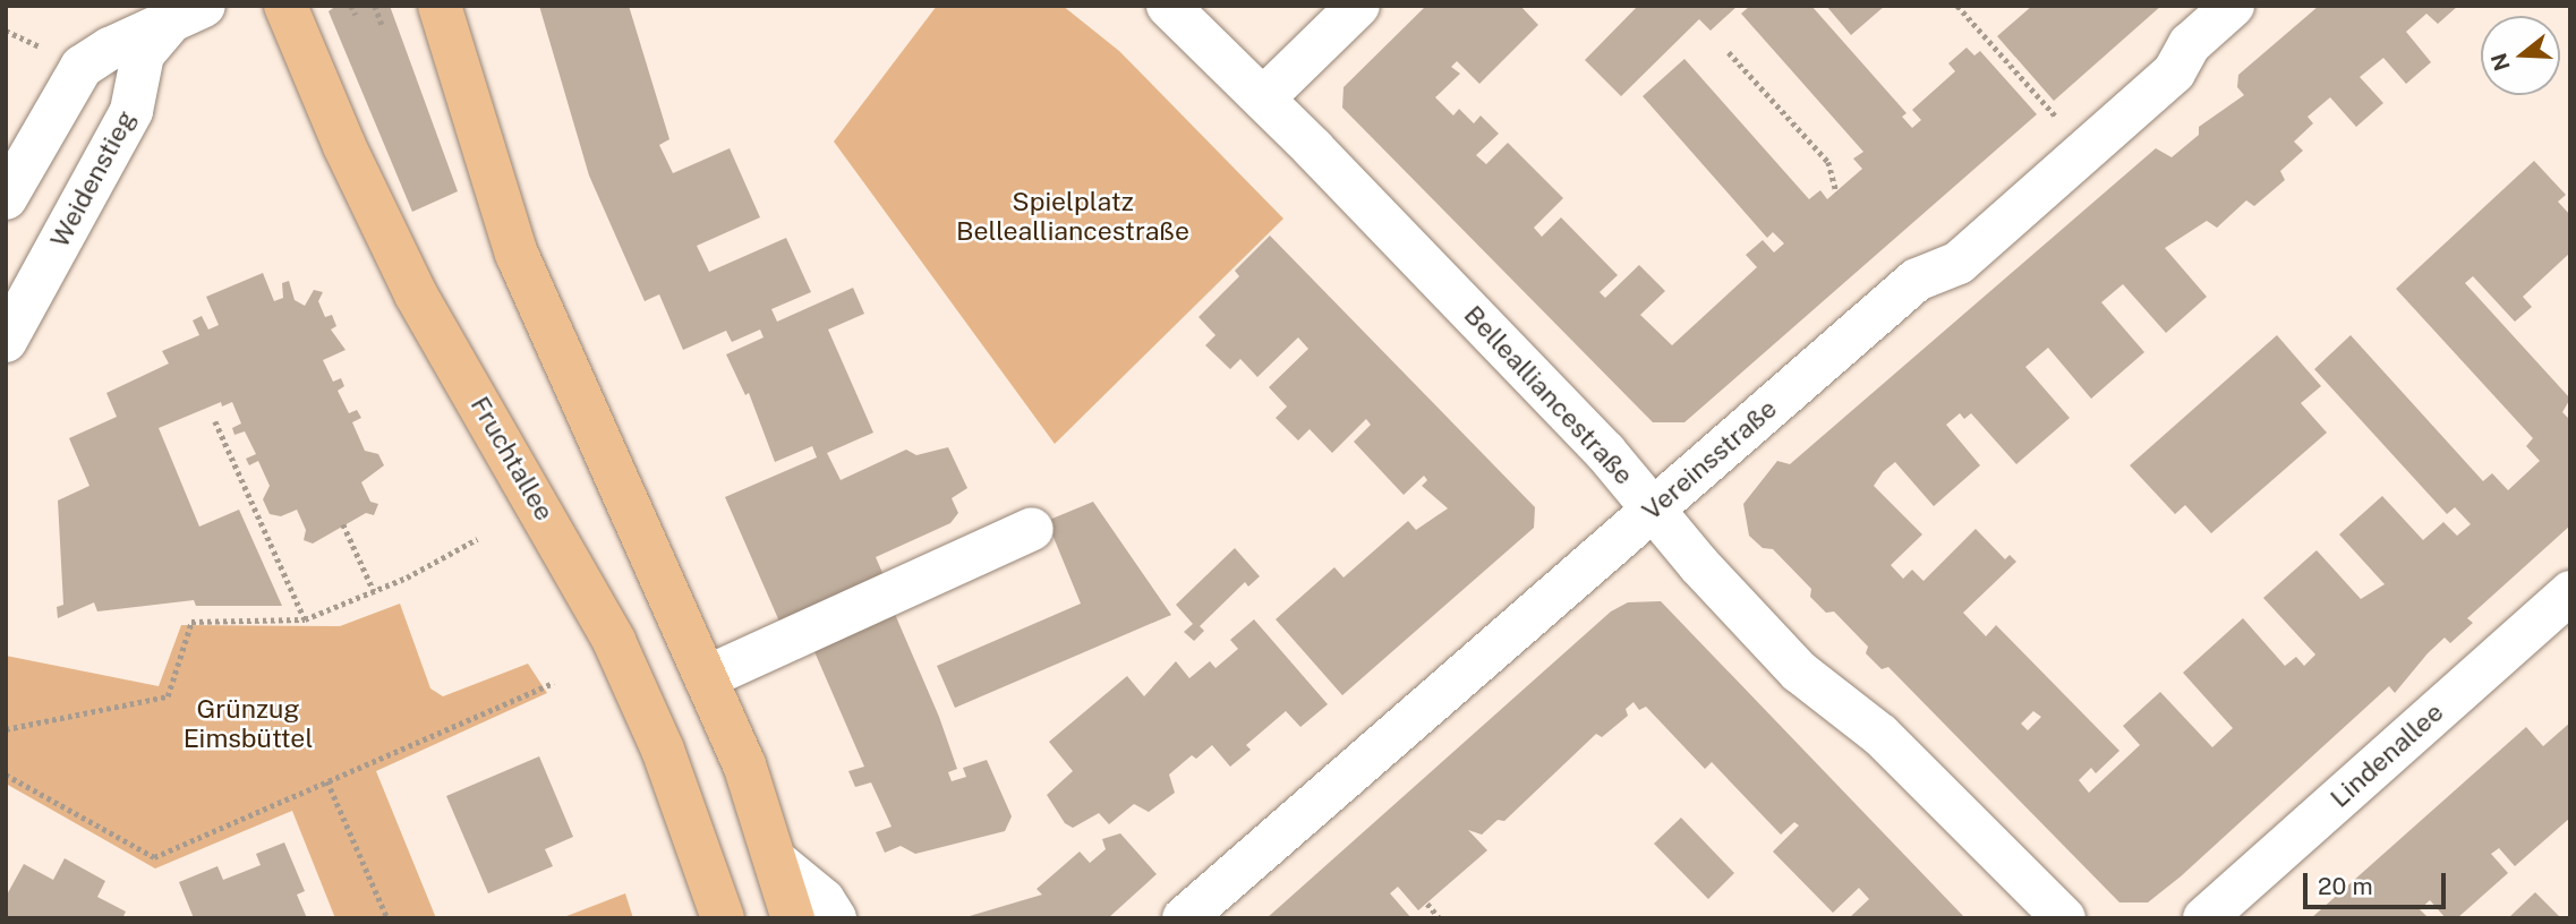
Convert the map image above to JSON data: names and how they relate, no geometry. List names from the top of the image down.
{
  "streets": {
    "main road": ["Fruchtallee"],
    "street": [
      "Weidenstieg",
      "Bellealliancestraße",
      "Vereinsstraße",
      "Lindenallee"
    ]
  },
  "crossings": [
    ["Bellealliancestraße", "Vereinsstraße"]
  ],
  "parks": ["Spielplatz Bellealliancestraße", "Grünzug Eimsbüttel"],
  "scale_bar": "20 m",
  "north": "left"
}
